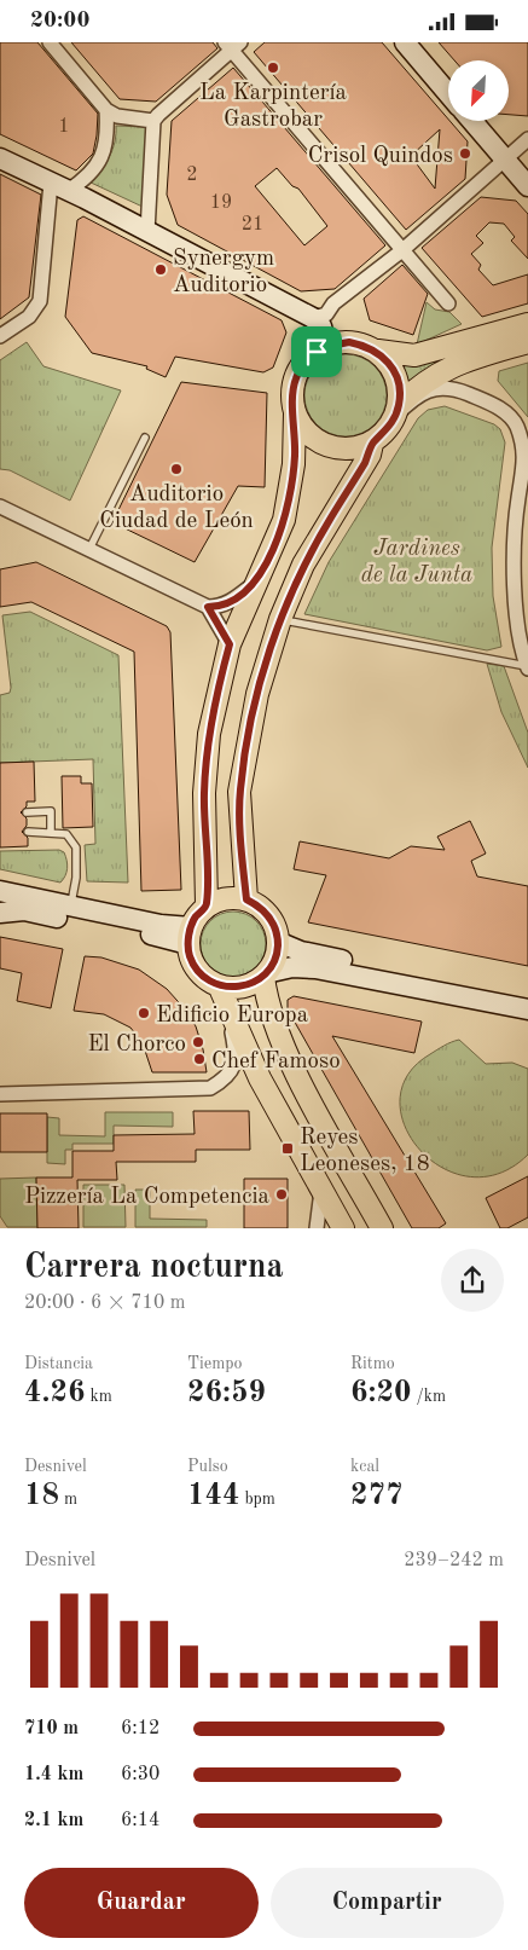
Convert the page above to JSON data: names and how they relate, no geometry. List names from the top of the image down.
{
  "parks": ["Jardines de la Junta"],
  "places": {
    "other": [
      "La Karpintería Gastrobar",
      "Crisol Quindos",
      "Synergym Auditorio",
      "Auditorio Ciudad de León",
      "Edificio Europa",
      "El Chorco",
      "Chef Famoso",
      "Pizzería La Competencia"
    ],
    "transit": ["Reyes Leoneses, 18"]
  },
  "house_numbers": [
    "1",
    "2",
    "19",
    "21"
  ],
  "north": "bottom left",
  "page": {
    "status": "20:00",
    "heading": ["Carrera nocturna", "20:00 · 6 × 710 m"],
    "stats": [
      ["Distancia", "4.26 km"],
      ["Tiempo", "26:59"],
      ["Ritmo", "6:20 /km"],
      ["Desnivel", "18 m"],
      ["Pulso", "144 bpm"],
      ["kcal", "277"]
    ],
    "chart": ["Desnivel", "239–242 m"],
    "list": [
      {
        "name": "710 m",
        "note": "6:12"
      },
      {
        "name": "1.4 km",
        "note": "6:30"
      },
      {
        "name": "2.1 km",
        "note": "6:14"
      }
    ],
    "buttons": ["Guardar", "Compartir"]
  }
}
